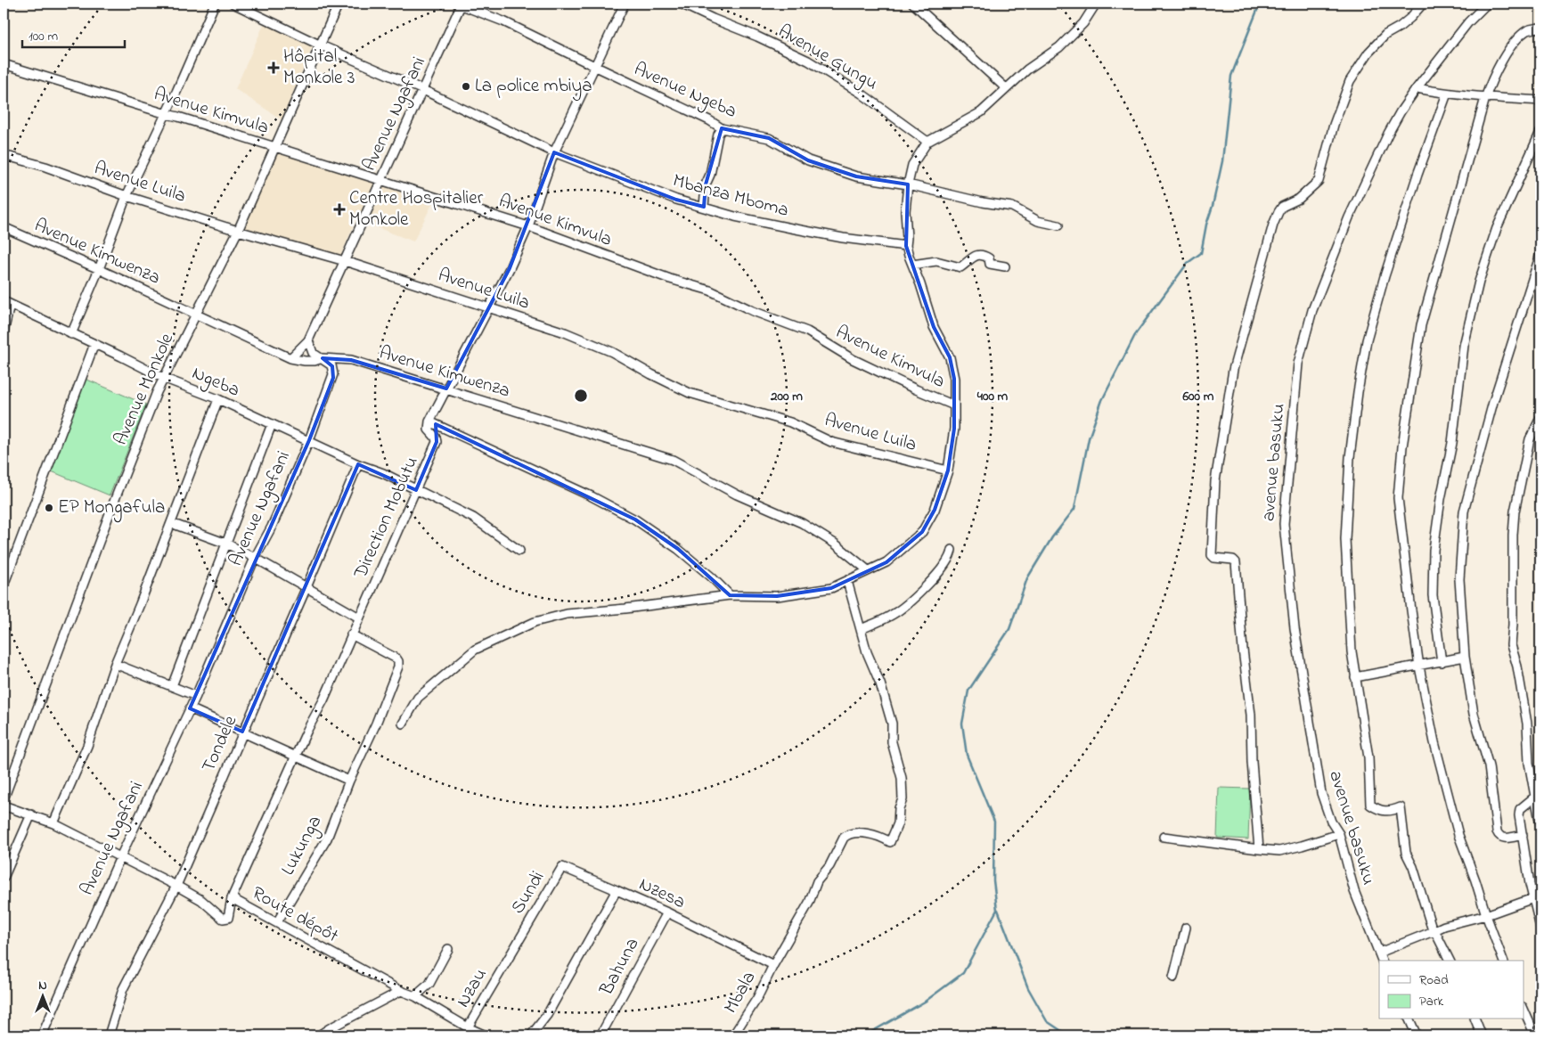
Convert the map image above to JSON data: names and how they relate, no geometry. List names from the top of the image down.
{
  "streets": {
    "street": [
      "Avenue Gungu",
      "Avenue Ngeba",
      "Avenue Kimvula",
      "Avenue Ngafani",
      "Avenue Luila",
      "Mbanza Mboma",
      "Avenue Kimwenza",
      "Ngeba",
      "Avenue Monkole",
      "avenue basuku",
      "Direction Mobutu",
      "Tondele",
      "Lukunga",
      "Sundi",
      "Nzesa",
      "Route dépôt",
      "Bahuna",
      "Nzau",
      "Mbala"
    ]
  },
  "crossings": [
    ["Avenue Ngeba", "Avenue Ngafani"],
    ["Avenue Kimvula", "Avenue Ngafani"],
    ["Avenue Kimvula", "Avenue Monkole"],
    ["Avenue Ngafani", "Avenue Luila"],
    ["Avenue Ngafani", "Mbanza Mboma"],
    ["Avenue Ngafani", "Avenue Kimwenza"],
    ["Avenue Ngafani", "Ngeba"],
    ["Avenue Ngafani", "Route dépôt"],
    ["Avenue Luila", "Avenue Monkole"],
    ["Mbanza Mboma", "Avenue Monkole"],
    ["Avenue Kimwenza", "Avenue Monkole"],
    ["Ngeba", "Avenue Monkole"],
    ["Ngeba", "Direction Mobutu"],
    ["Ngeba", "Tondele"],
    ["Direction Mobutu", "Lukunga"],
    ["Direction Mobutu", "Route dépôt"],
    ["Tondele", "Route dépôt"],
    ["Lukunga", "Route dépôt"],
    ["Sundi", "Nzesa"],
    ["Sundi", "Nzau"],
    ["Nzesa", "Bahuna"],
    ["Nzesa", "Mbala"],
    ["Route dépôt", "Nzau"]
  ],
  "places": {
    "health": ["Hôpital Monkole 3", "Centre Hospitalier Monkole"],
    "other": ["La police mbiya", "EP Mongafula"]
  },
  "legend": ["Road", "Park"],
  "scale_bar": "100 m",
  "north": "top",
  "rings": ["200 m", "400 m", "600 m"]
}
